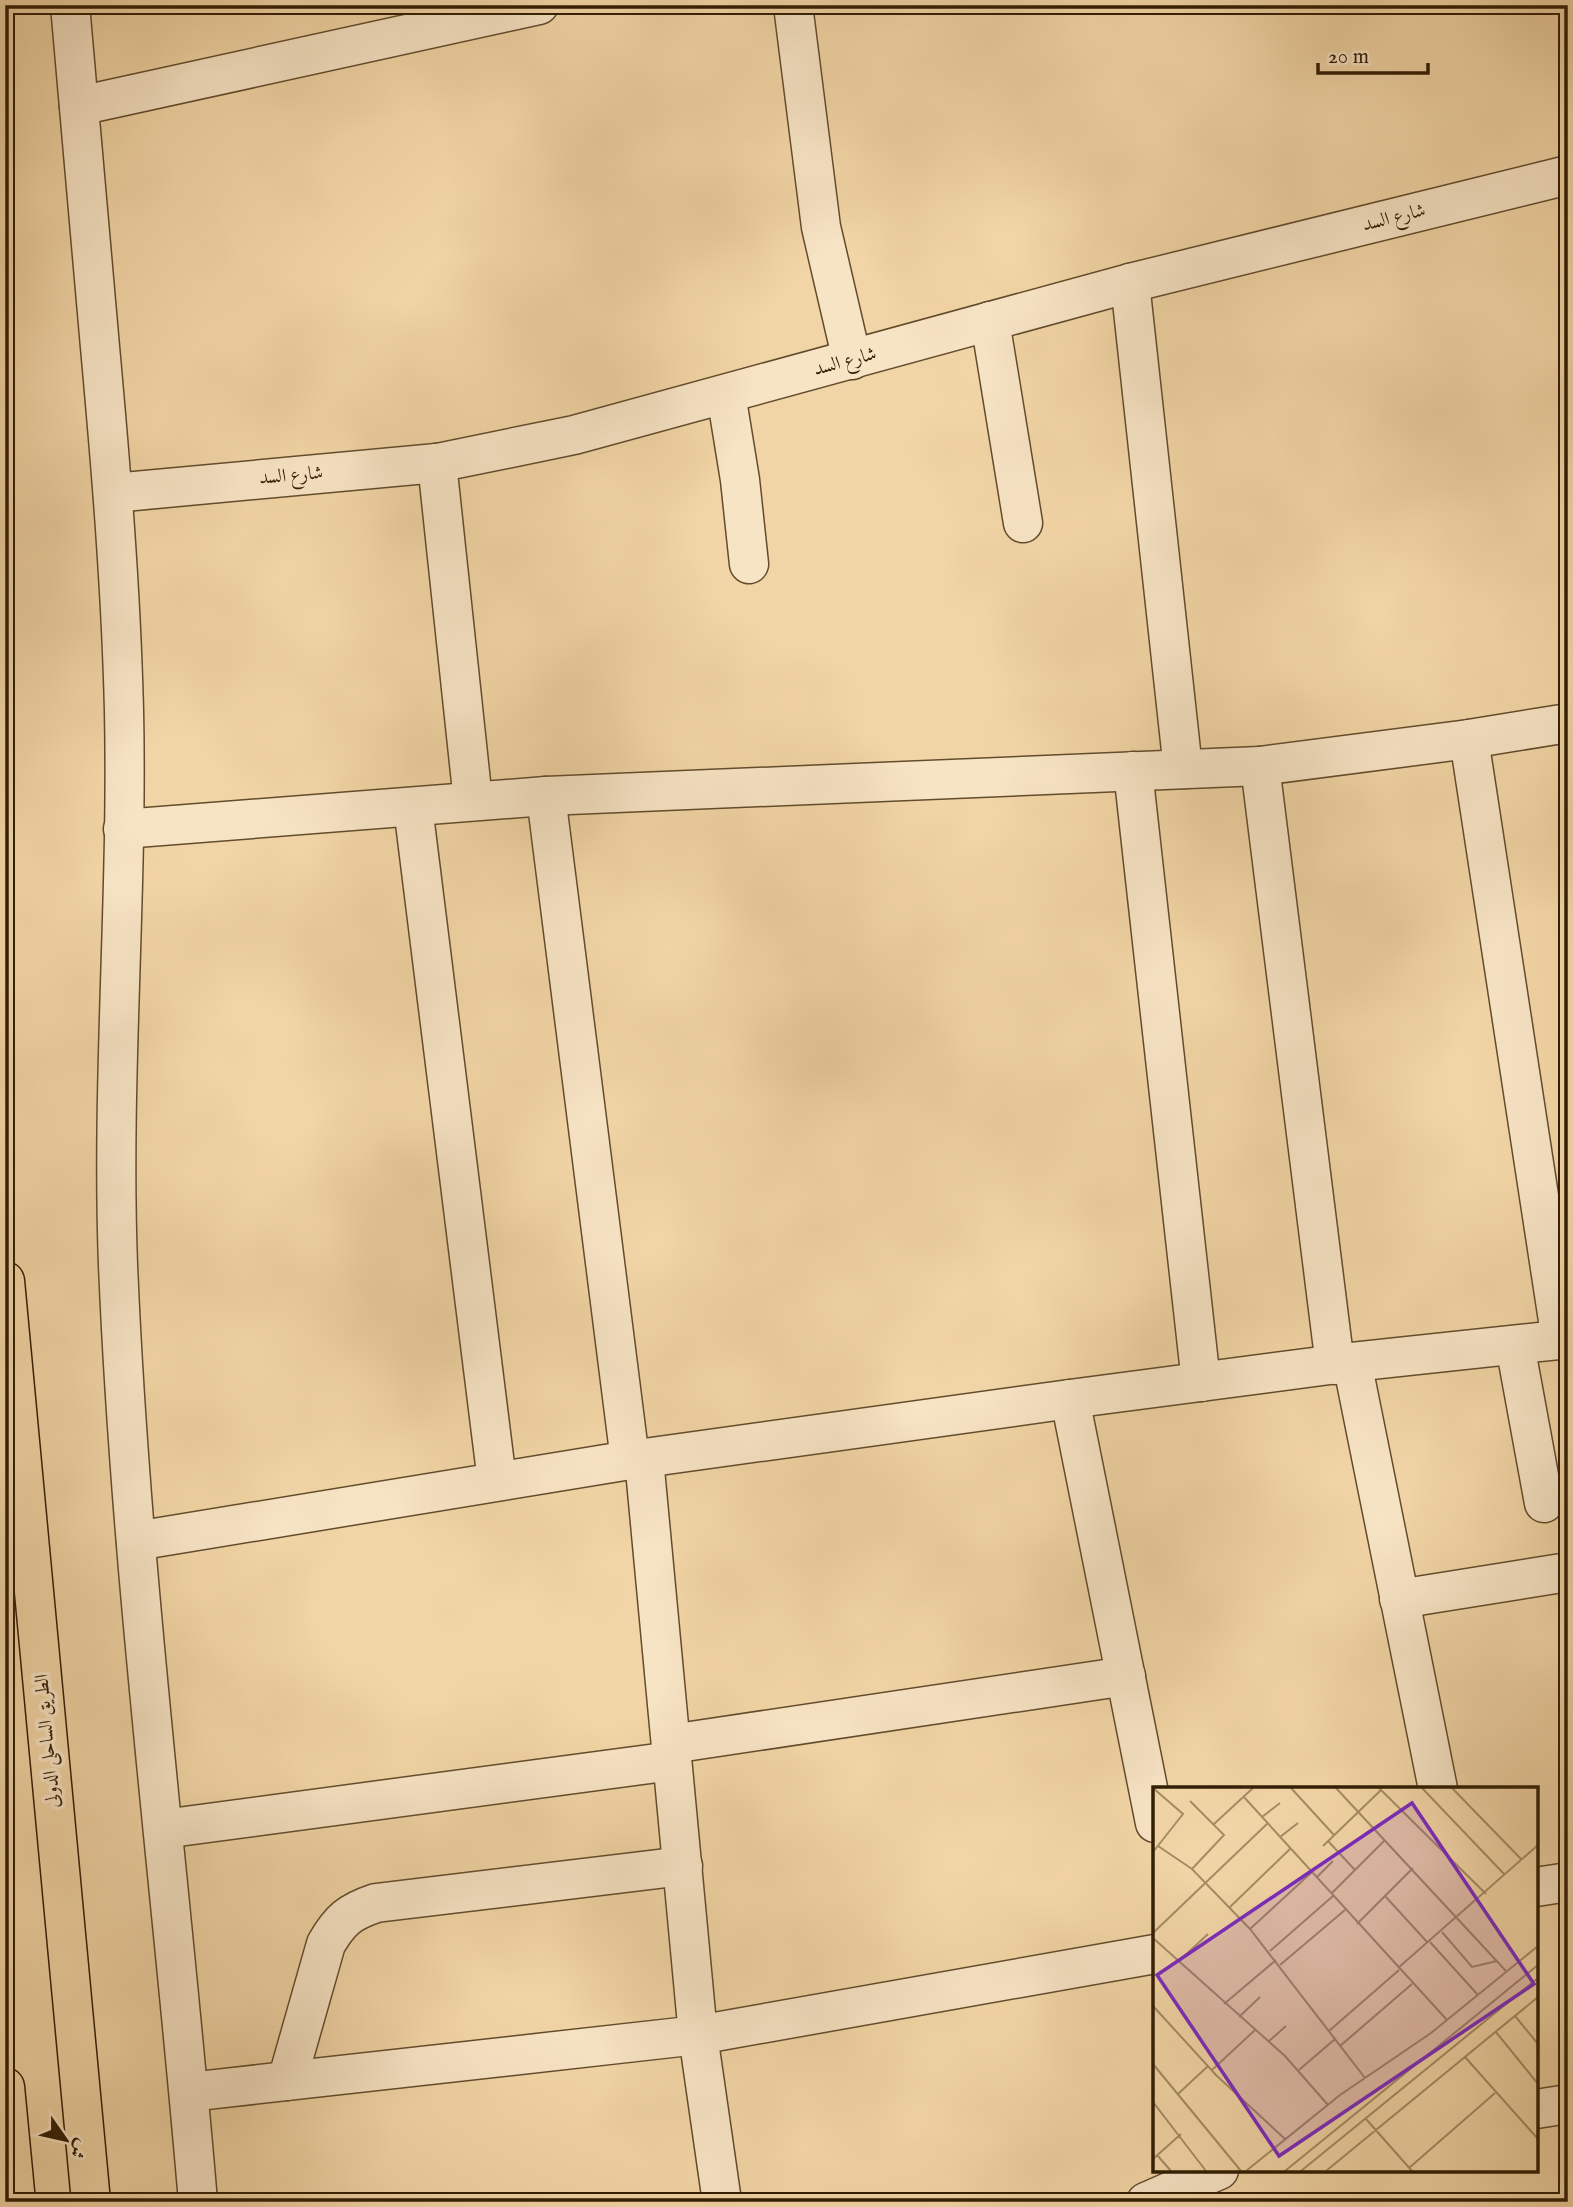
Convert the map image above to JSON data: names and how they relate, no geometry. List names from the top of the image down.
{
  "streets": {
    "highway": ["الطريق الساحلى الدولى"],
    "street": ["شارع السد"]
  },
  "scale_bar": "20 m",
  "north": "bottom right"
}
